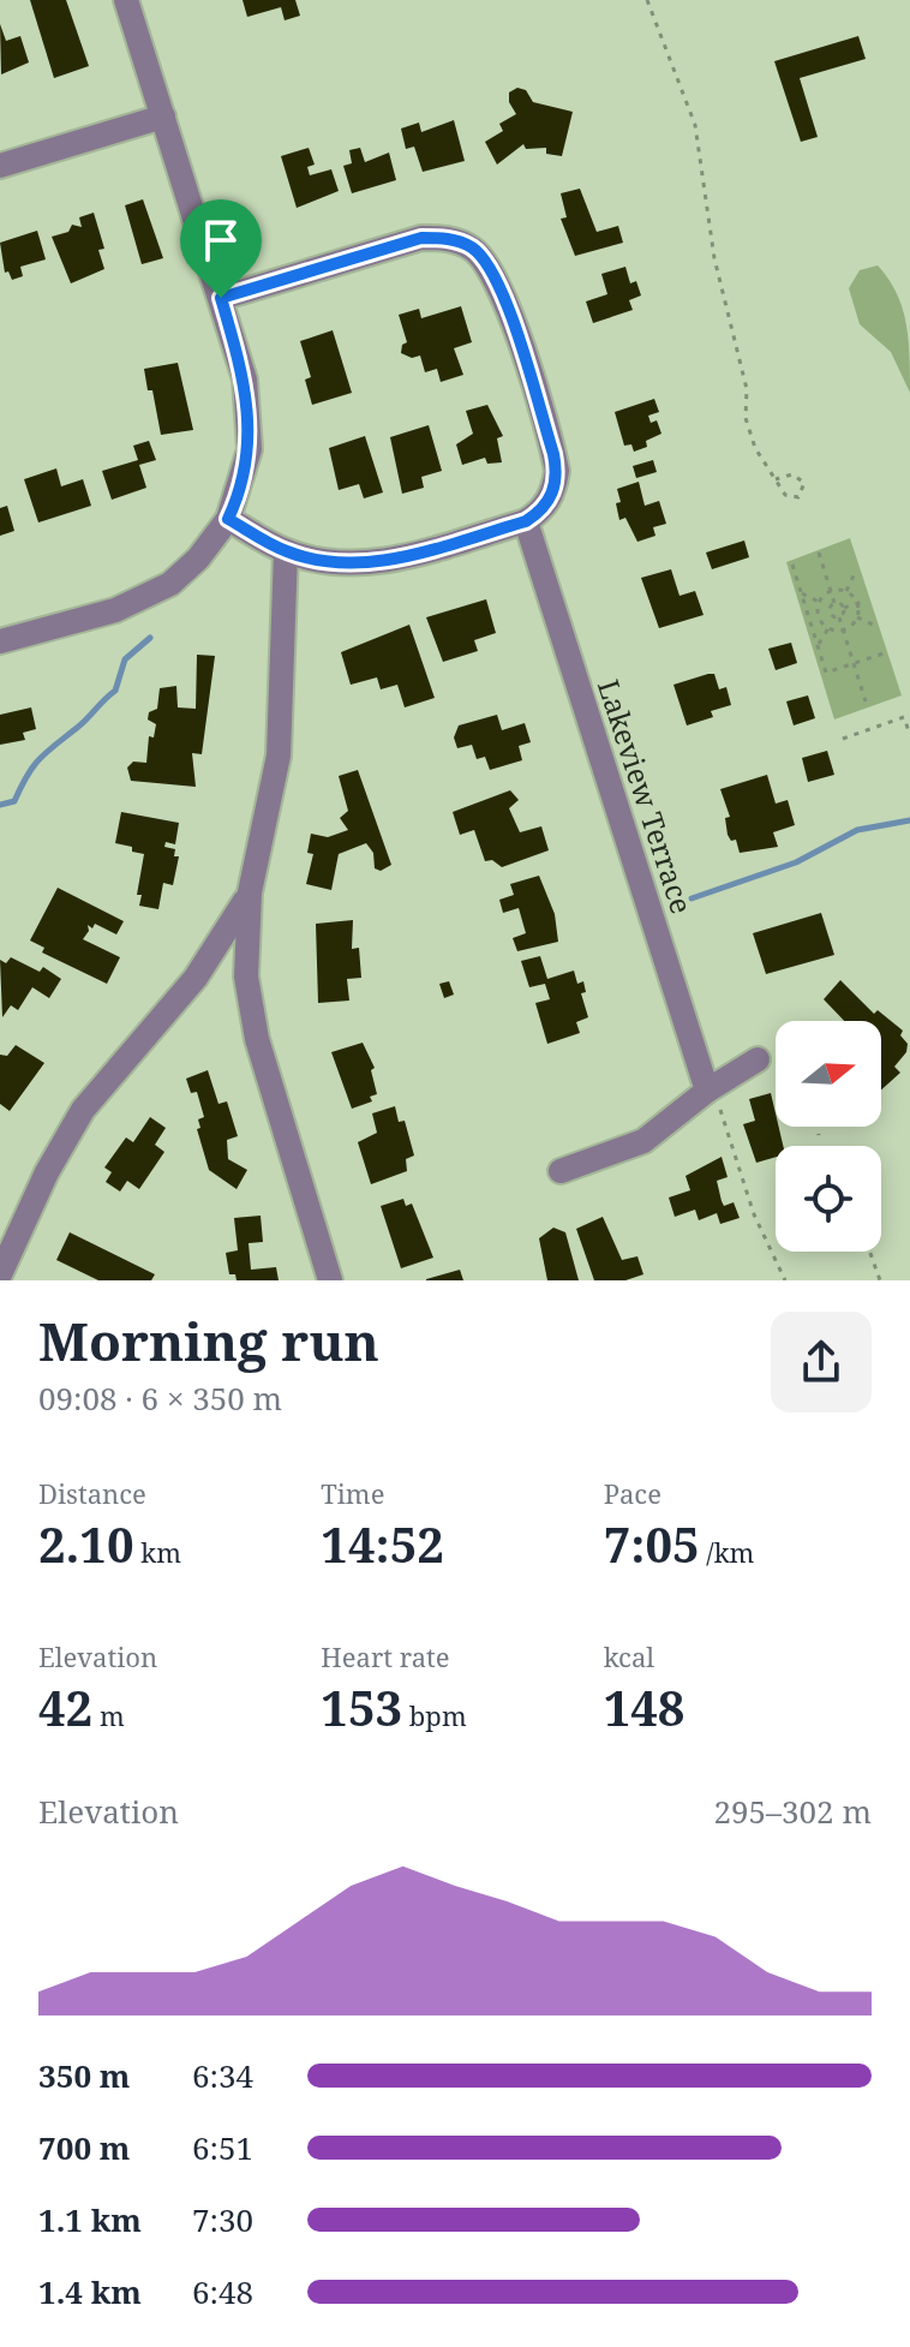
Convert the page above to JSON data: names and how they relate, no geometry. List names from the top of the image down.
{
  "streets": {
    "street": ["Lakeview Terrace"]
  },
  "north": "right",
  "page": {
    "heading": ["Morning run", "09:08 · 6 × 350 m"],
    "stats": [
      ["Distance", "2.10 km"],
      ["Time", "14:52"],
      ["Pace", "7:05 /km"],
      ["Elevation", "42 m"],
      ["Heart rate", "153 bpm"],
      ["kcal", "148"]
    ],
    "chart": ["Elevation", "295–302 m"],
    "list": [
      {
        "name": "350 m",
        "note": "6:34"
      },
      {
        "name": "700 m",
        "note": "6:51"
      },
      {
        "name": "1.1 km",
        "note": "7:30"
      },
      {
        "name": "1.4 km",
        "note": "6:48"
      }
    ]
  }
}
